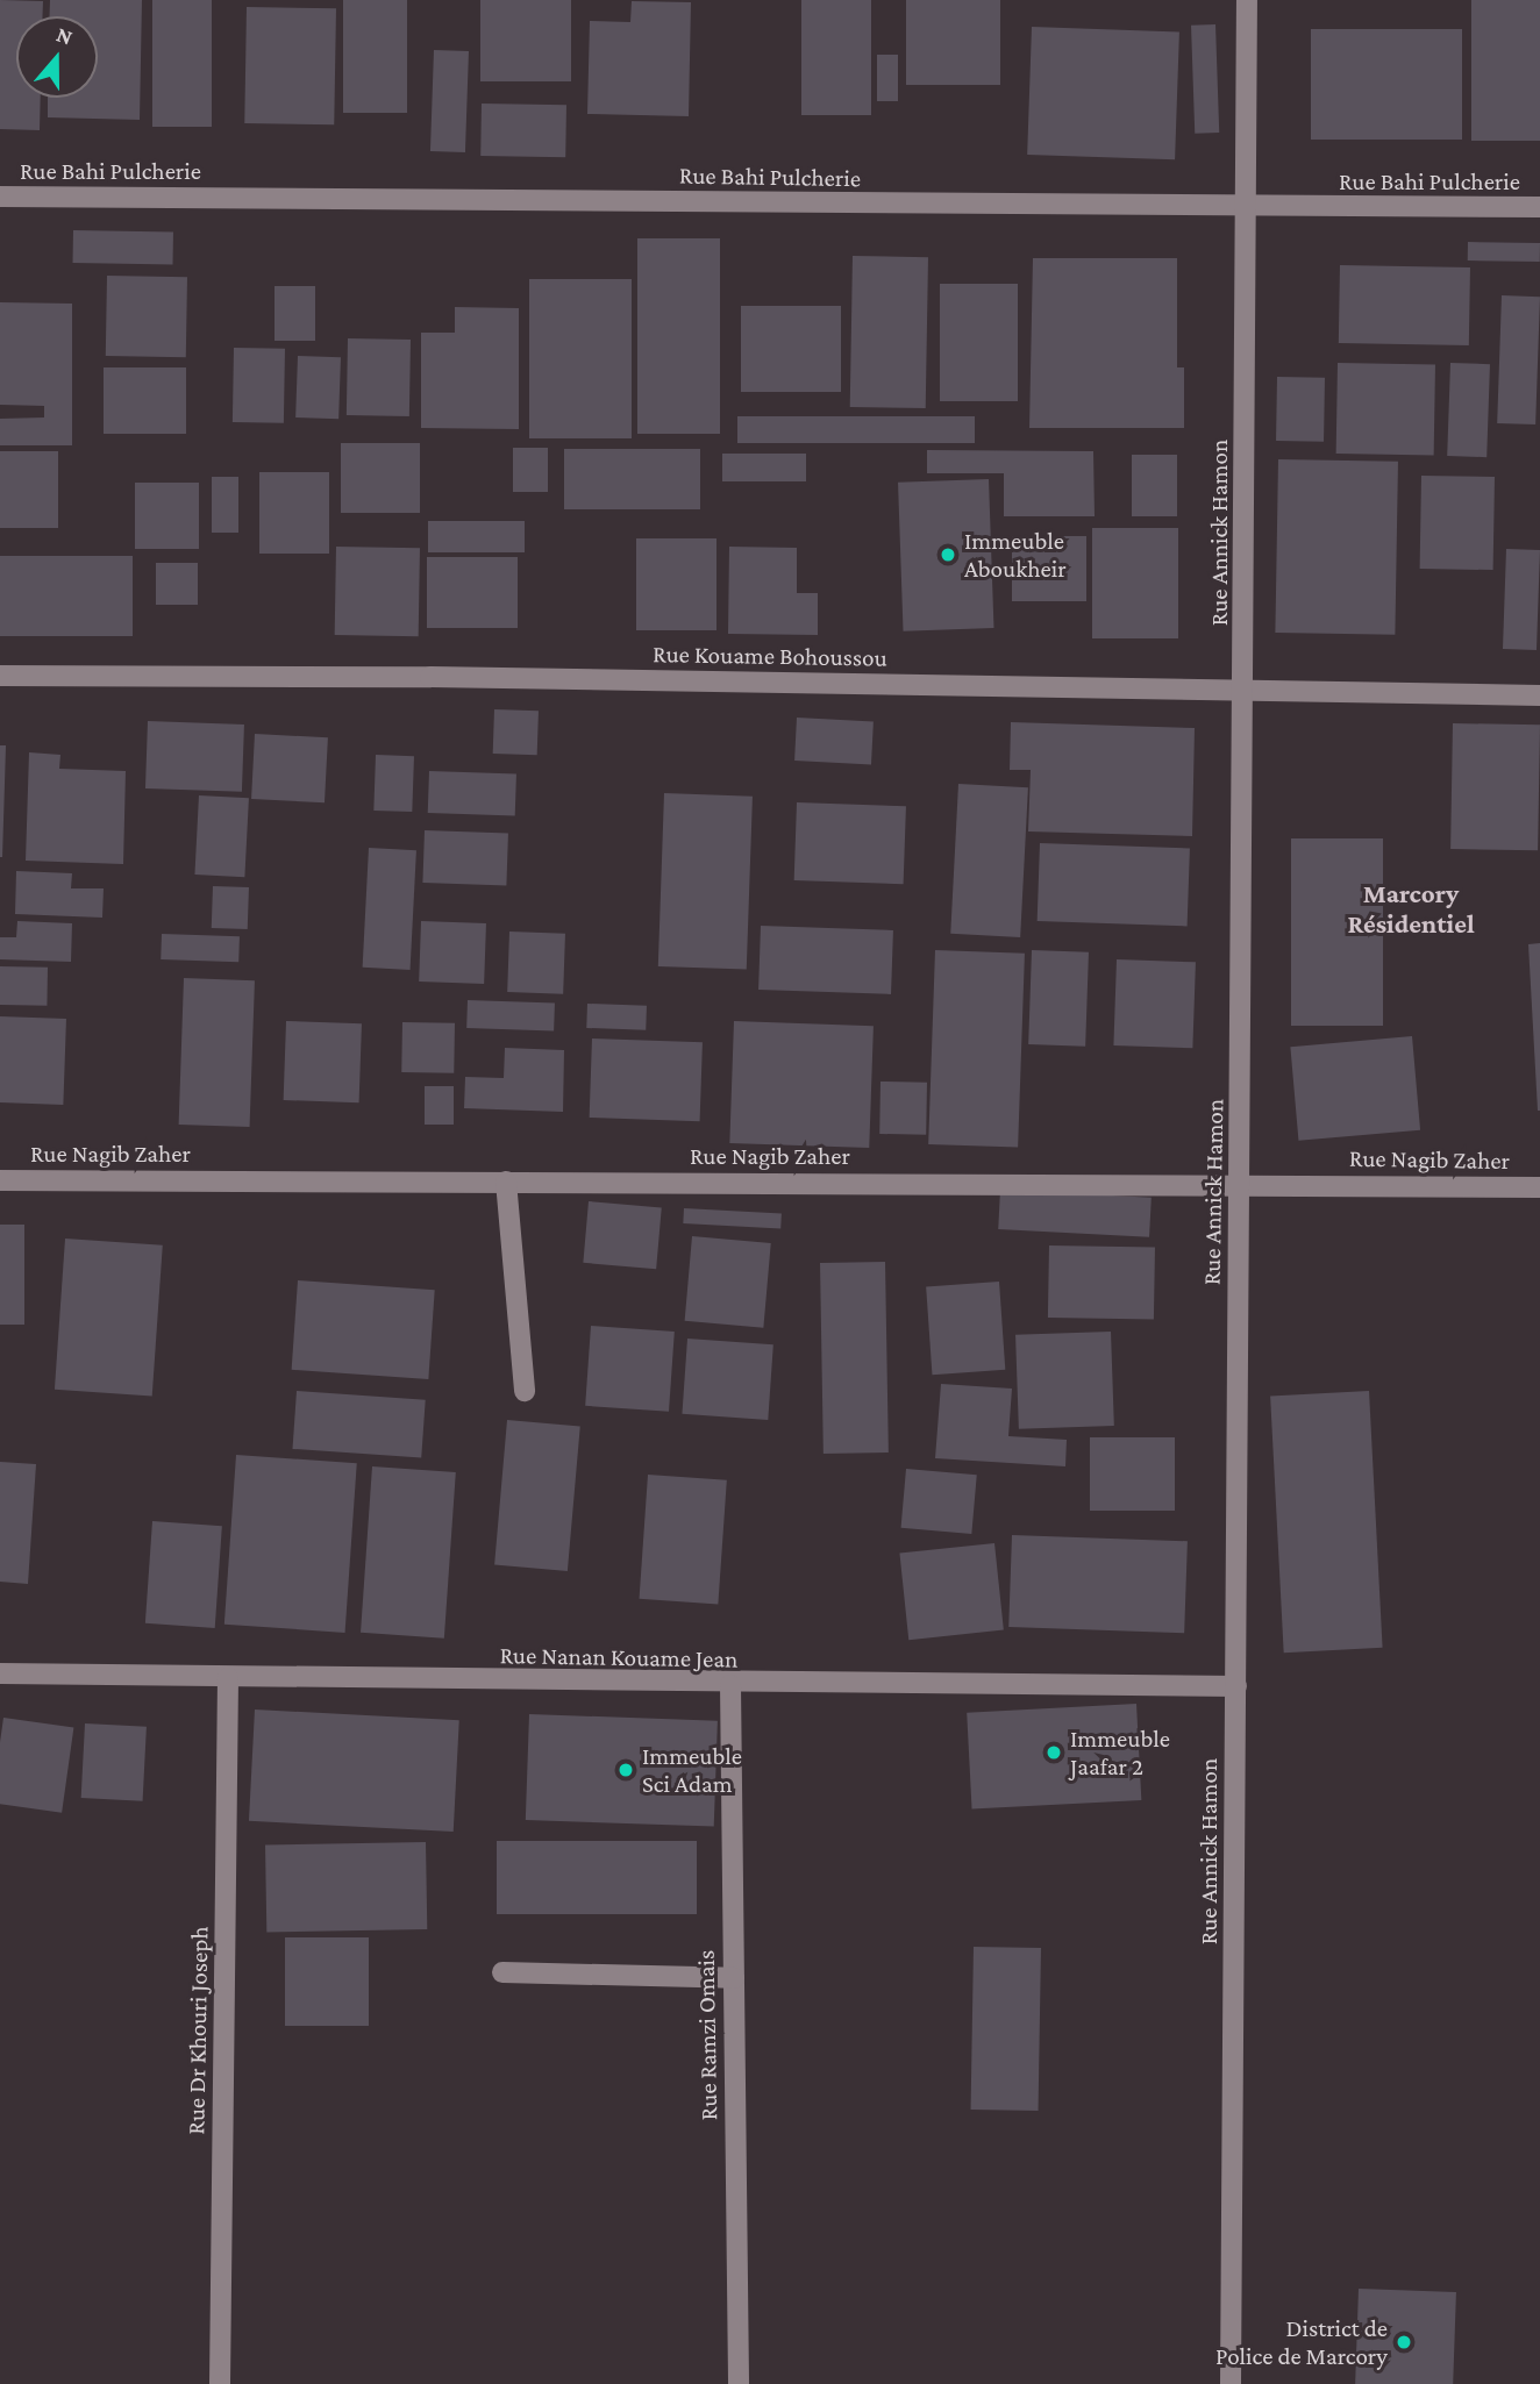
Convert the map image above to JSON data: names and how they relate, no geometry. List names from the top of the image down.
{
  "streets": {
    "street": [
      "Rue Bahi Pulcherie",
      "Rue Annick Hamon",
      "Rue Kouame Bohoussou",
      "Rue Nagib Zaher",
      "Rue Nanan Kouame Jean",
      "Rue Dr Khouri Joseph",
      "Rue Ramzi Omais"
    ]
  },
  "crossings": [
    ["Rue Bahi Pulcherie", "Rue Annick Hamon"],
    ["Rue Annick Hamon", "Rue Kouame Bohoussou"],
    ["Rue Annick Hamon", "Rue Nagib Zaher"],
    ["Rue Annick Hamon", "Rue Nanan Kouame Jean"],
    ["Rue Nanan Kouame Jean", "Rue Dr Khouri Joseph"],
    ["Rue Nanan Kouame Jean", "Rue Ramzi Omais"]
  ],
  "districts": ["Marcory Résidentiel"],
  "places": [
    "Immeuble Aboukheir",
    "Immeuble Jaafar 2",
    "Immeuble Sci Adam",
    "District de Police de Marcory"
  ],
  "north": "top"
}
